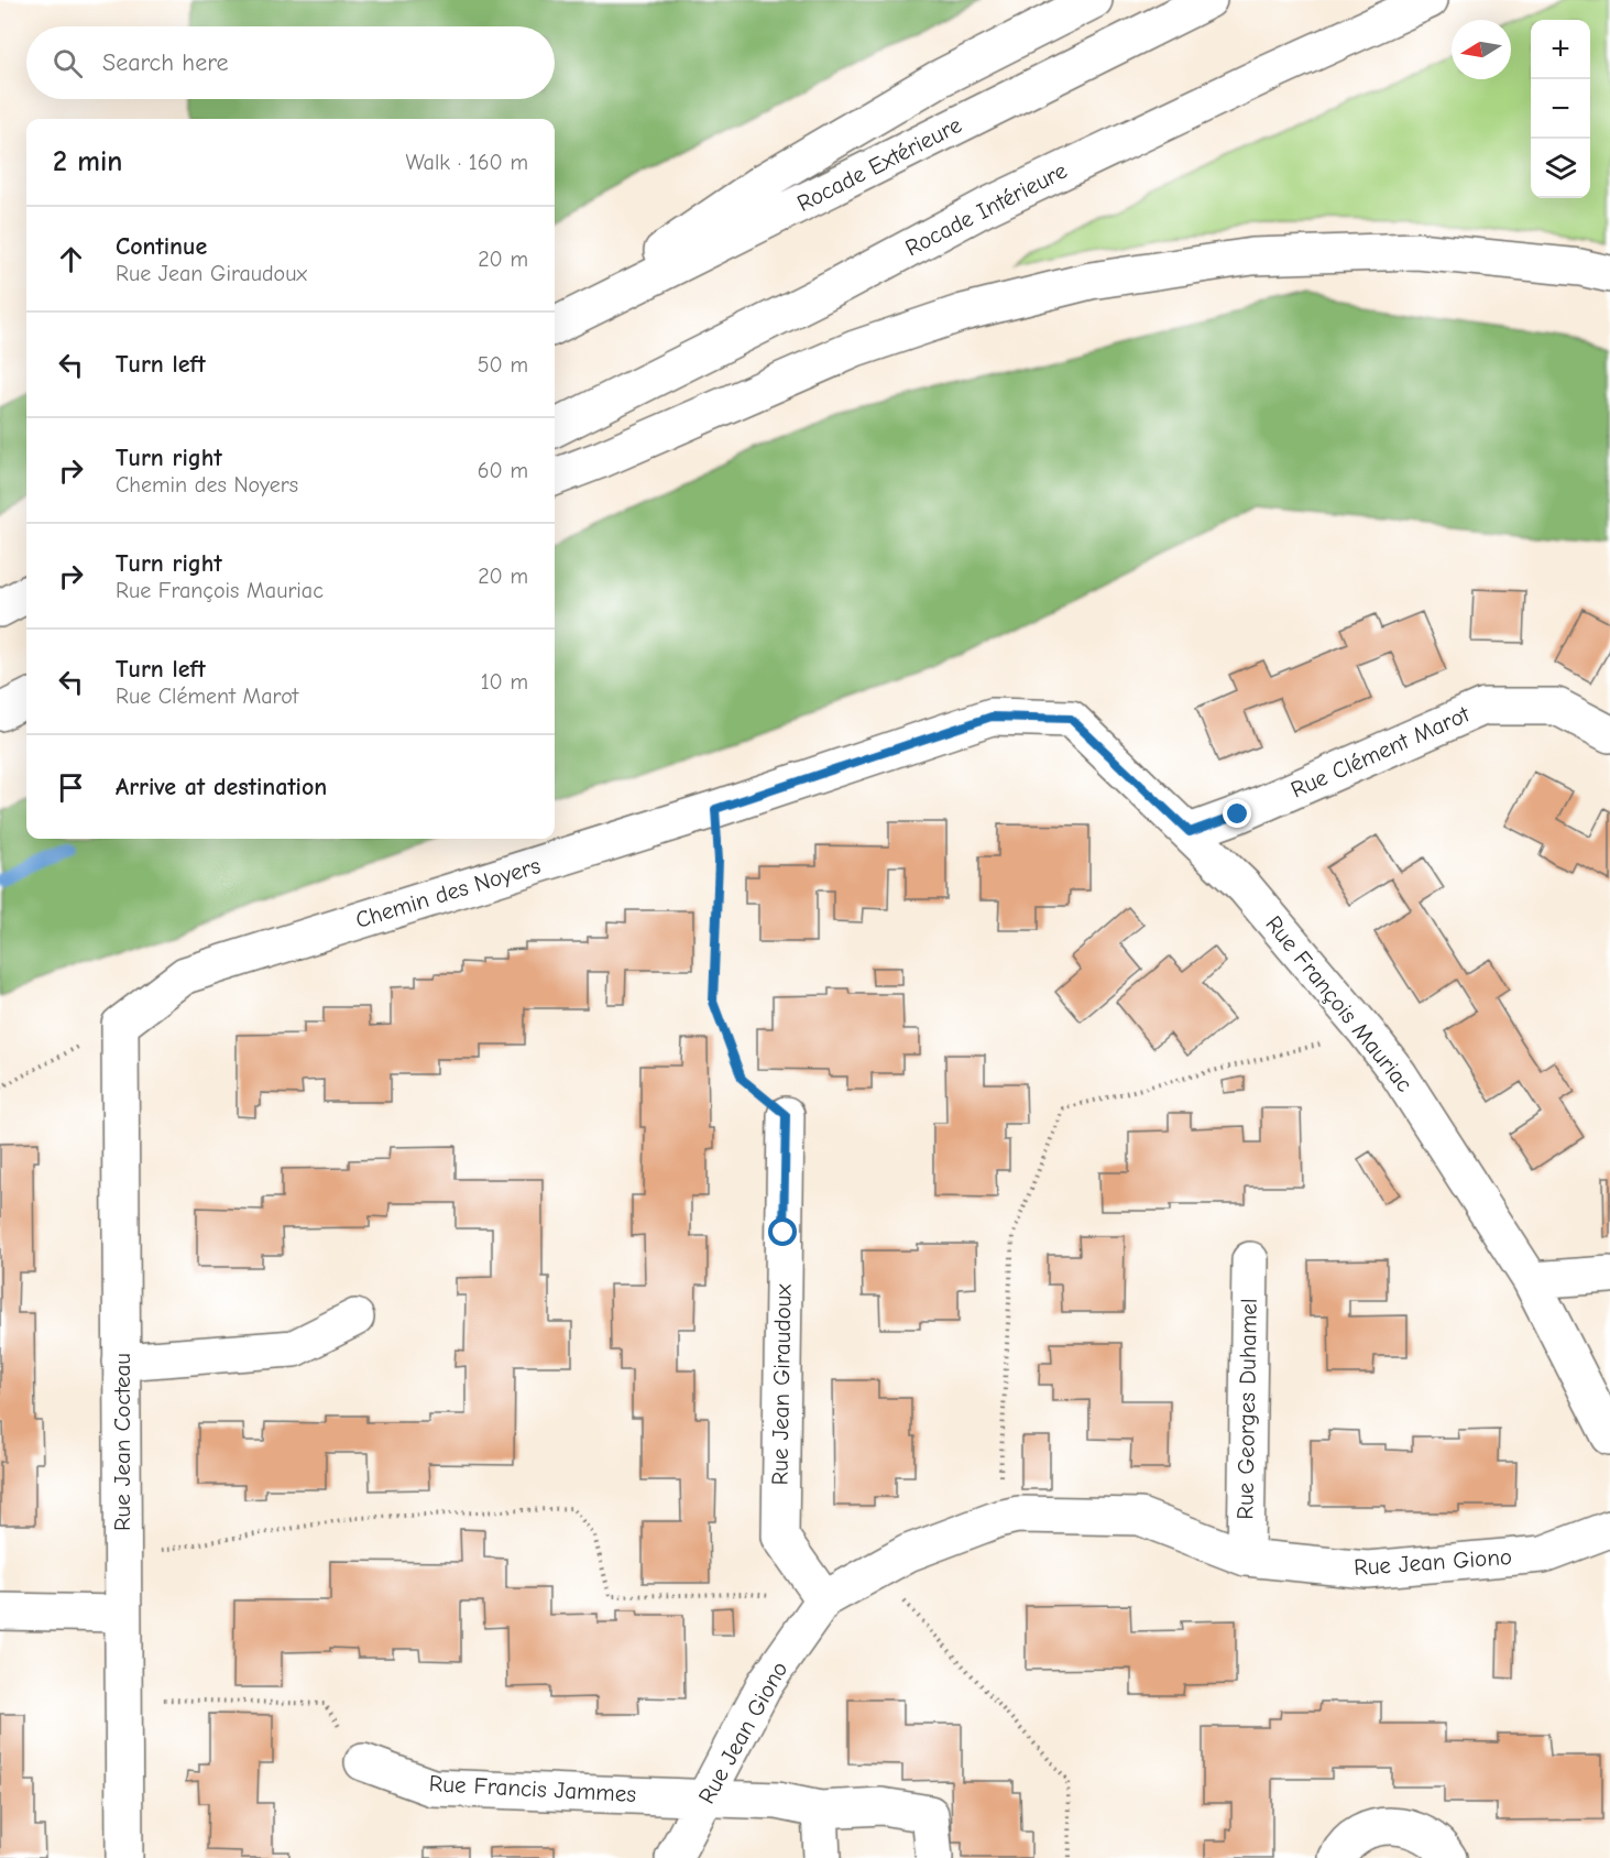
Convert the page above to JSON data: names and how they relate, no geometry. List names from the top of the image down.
{
  "streets": {
    "main road": [
      "Rocade Extérieure",
      "Rocade Intérieure",
      "Rue Clément Marot",
      "Chemin des Noyers",
      "Rue François Mauriac",
      "Rue Jean Giraudoux",
      "Rue Georges Duhamel",
      "Rue Jean Cocteau",
      "Rue Jean Giono",
      "Rue Francis Jammes"
    ]
  },
  "crossings": [
    ["Rue Clément Marot", "Rue François Mauriac"],
    ["Chemin des Noyers", "Rue François Mauriac"],
    ["Chemin des Noyers", "Rue Jean Cocteau"],
    ["Rue Jean Giraudoux", "Rue Jean Giono"],
    ["Rue Georges Duhamel", "Rue Jean Giono"],
    ["Rue Jean Giono", "Rue Francis Jammes"]
  ],
  "north": "left",
  "page": {
    "map_buttons": ["+", "−"],
    "search": "Search here",
    "heading": ["2 min", "Walk · 160 m"],
    "list": [
      ["Continue", "Rue Jean Giraudoux", "20 m"],
      ["Turn left", "50 m"],
      ["Turn right", "Chemin des Noyers", "60 m"],
      ["Turn right", "Rue François Mauriac", "20 m"],
      ["Turn left", "Rue Clément Marot", "10 m"],
      "Arrive at destination"
    ]
  }
}
